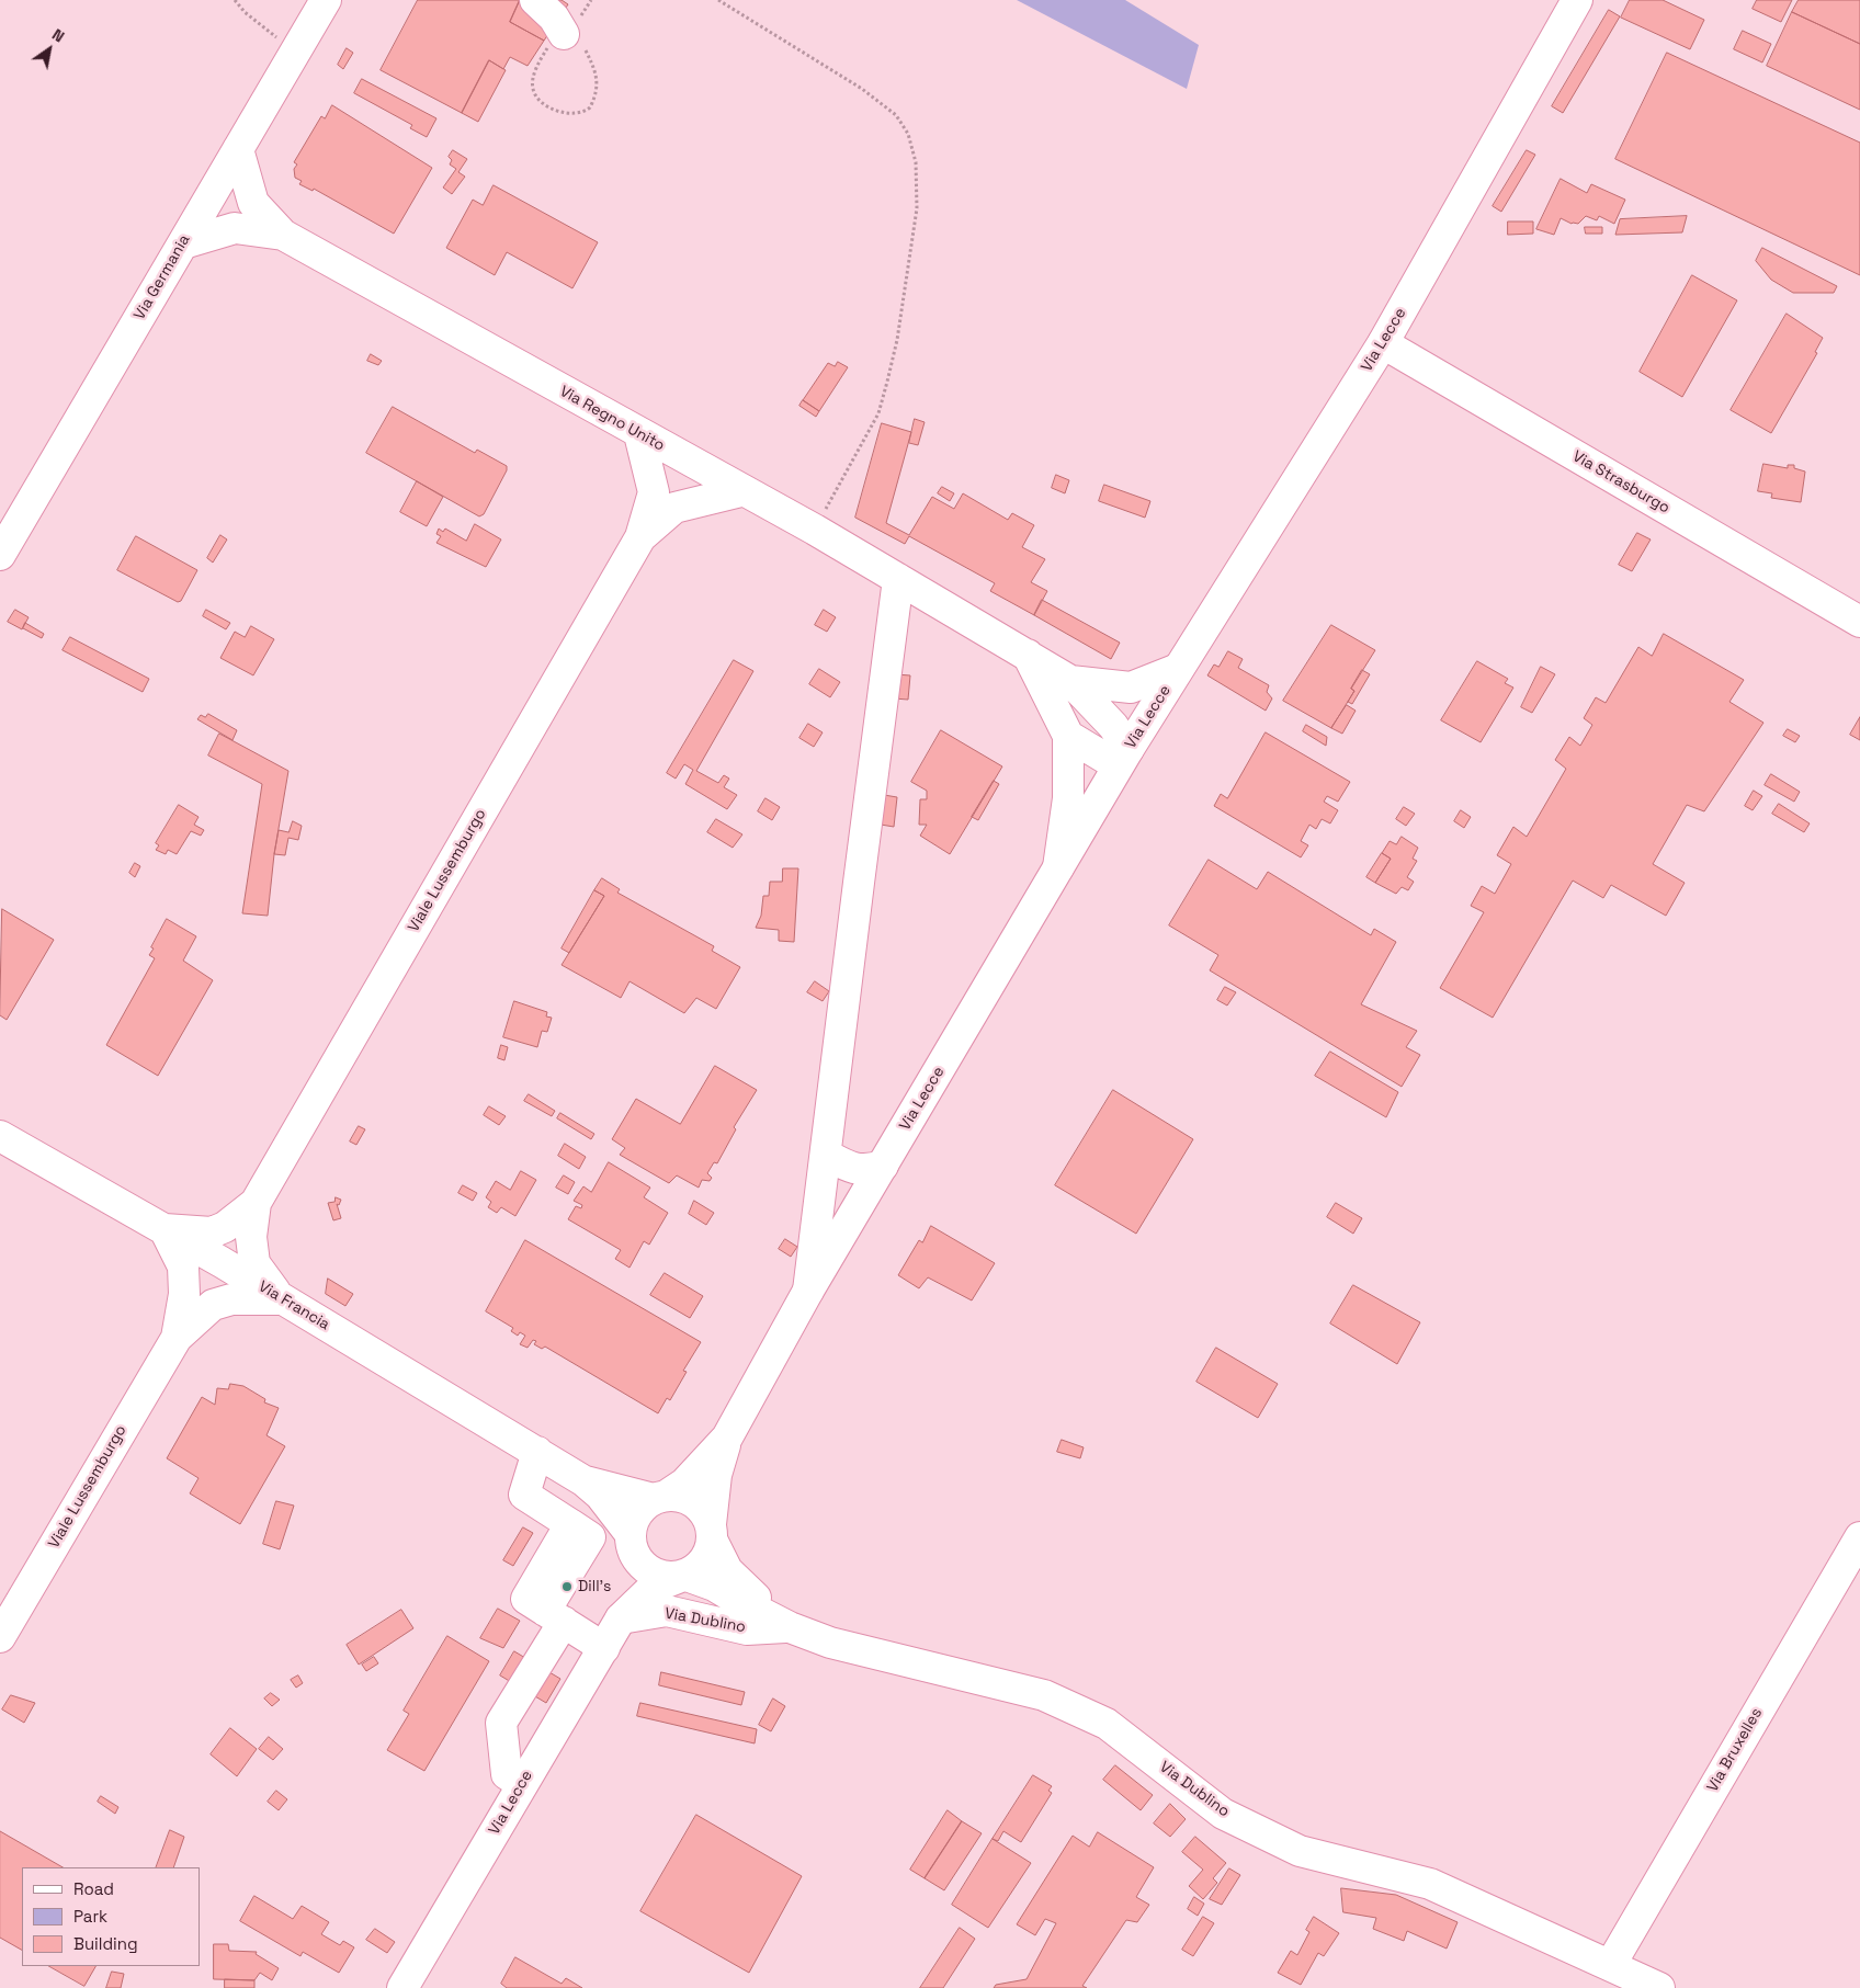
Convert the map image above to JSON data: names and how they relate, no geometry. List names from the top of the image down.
{
  "streets": {
    "street": [
      "Via Germania",
      "Via Lecce",
      "Via Regno Unito",
      "Via Strasburgo",
      "Viale Lussemburgo",
      "Via Francia",
      "Via Dublino",
      "Via Bruxelles"
    ]
  },
  "crossings": [
    ["Via Germania", "Via Regno Unito"],
    ["Via Lecce", "Via Strasburgo"],
    ["Via Lecce", "Via Dublino"],
    ["Via Dublino", "Via Bruxelles"]
  ],
  "places": ["Dill's"],
  "legend": ["Road", "Park", "Building"],
  "north": "top right"
}
